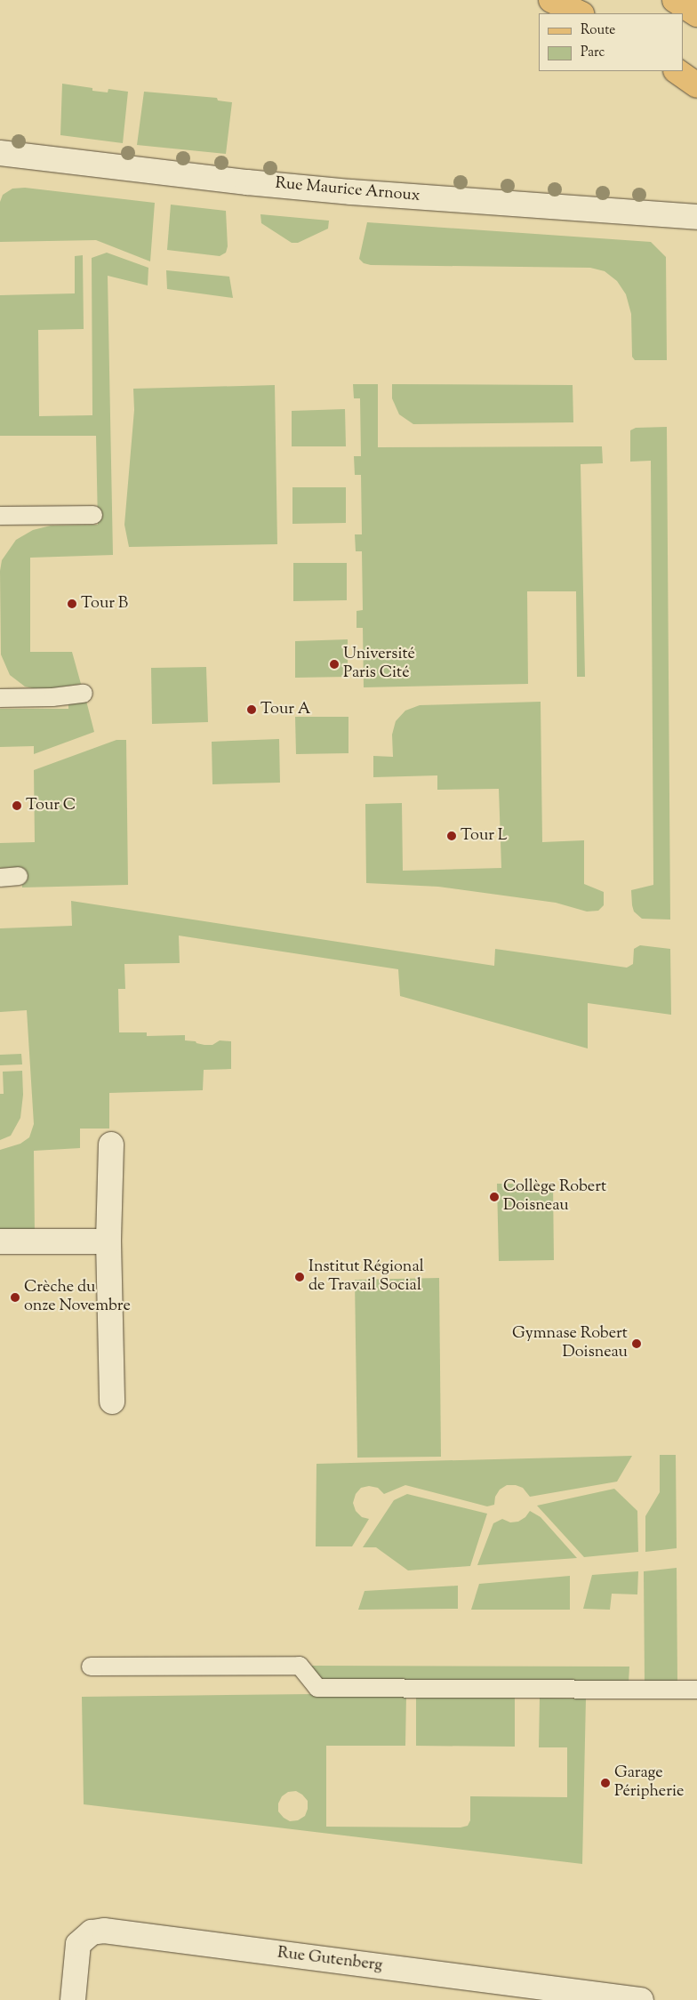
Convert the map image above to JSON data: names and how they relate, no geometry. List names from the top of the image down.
{
  "streets": {
    "street": ["Rue Maurice Arnoux", "Rue Gutenberg"]
  },
  "places": [
    "Tour B",
    "Université Paris Cité",
    "Tour A",
    "Tour C",
    "Tour L",
    "Collège Robert Doisneau",
    "Institut Régional de Travail Social",
    "Crèche du onze Novembre",
    "Gymnase Robert Doisneau",
    "Garage Péripherie"
  ],
  "legend": ["Route", "Parc"]
}
